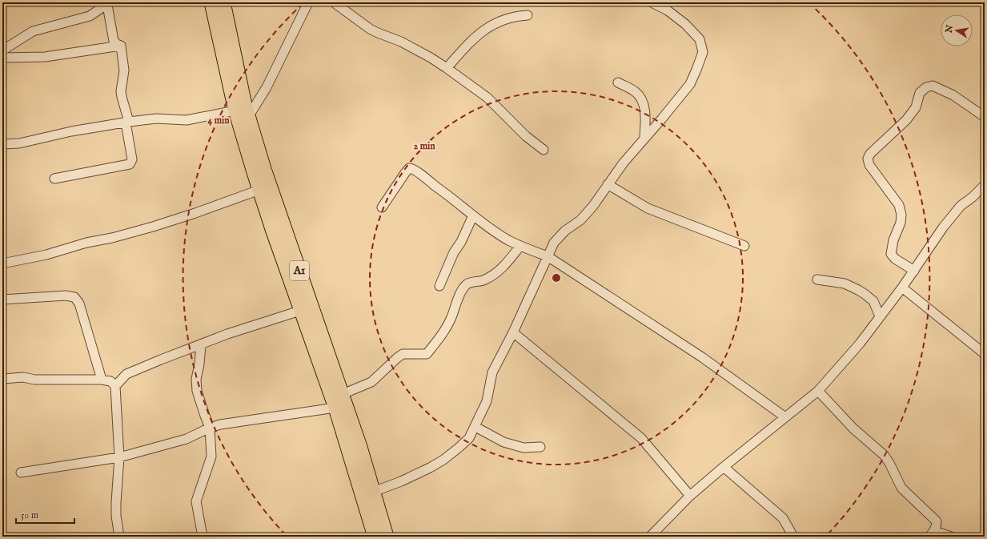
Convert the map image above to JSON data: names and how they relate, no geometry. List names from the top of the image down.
{
  "streets": {
    "highway": ["A1"]
  },
  "scale_bar": "50 m",
  "north": "left",
  "rings": ["4 min", "2 min"]
}
